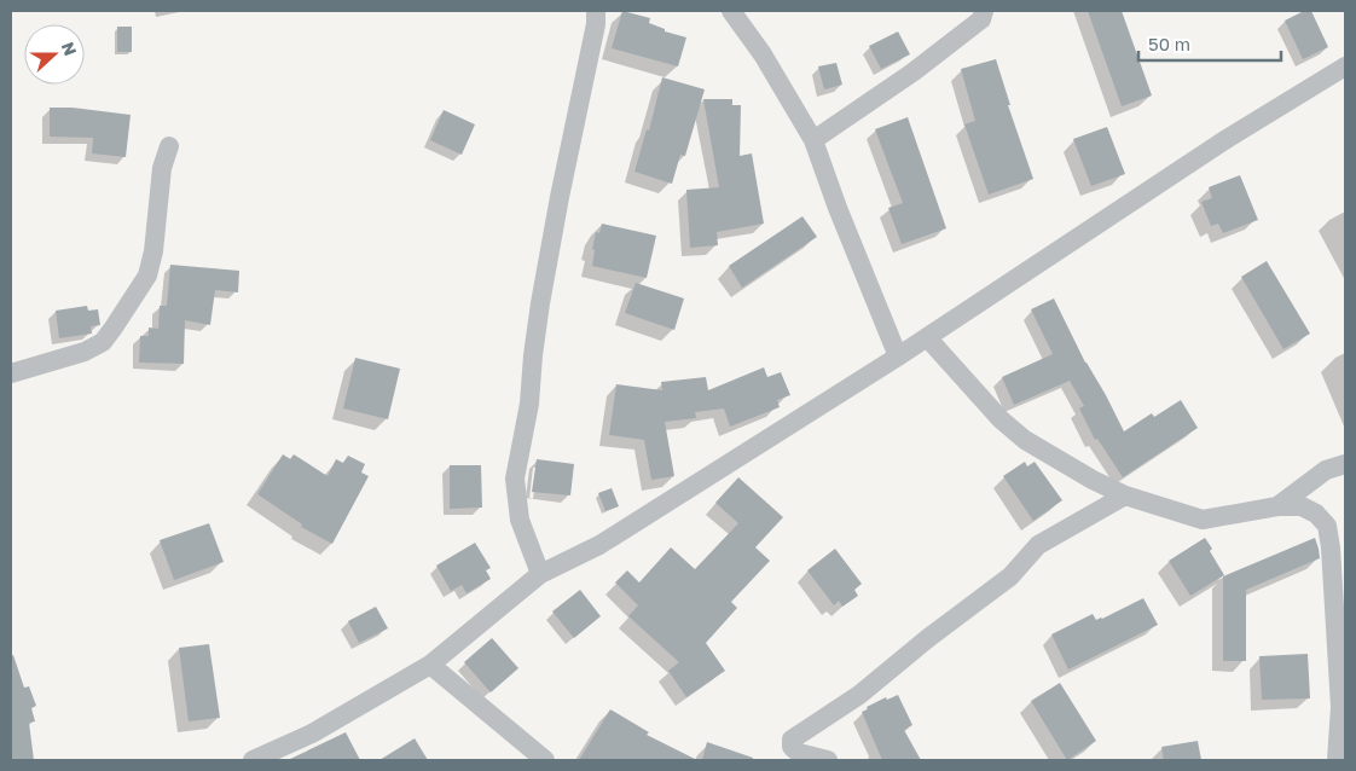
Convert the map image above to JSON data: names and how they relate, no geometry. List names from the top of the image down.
{
  "scale_bar": "50 m",
  "north": "right"
}
